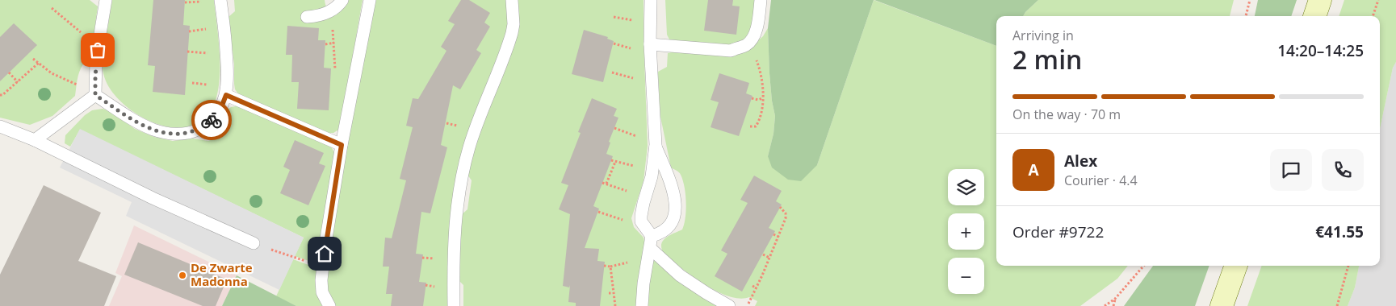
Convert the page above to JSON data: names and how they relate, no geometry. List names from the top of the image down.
{
  "places": ["De Zwarte Madonna"],
  "page": {
    "heading": ["2 min", "Arriving in", "14:20–14:25"],
    "panel": [
      "Alex",
      "Courier · 4.4",
      "Order #9722",
      "€41.55"
    ],
    "bar": "On the way · 70 m",
    "round": "A",
    "map_buttons": ["+", "−"]
  }
}
